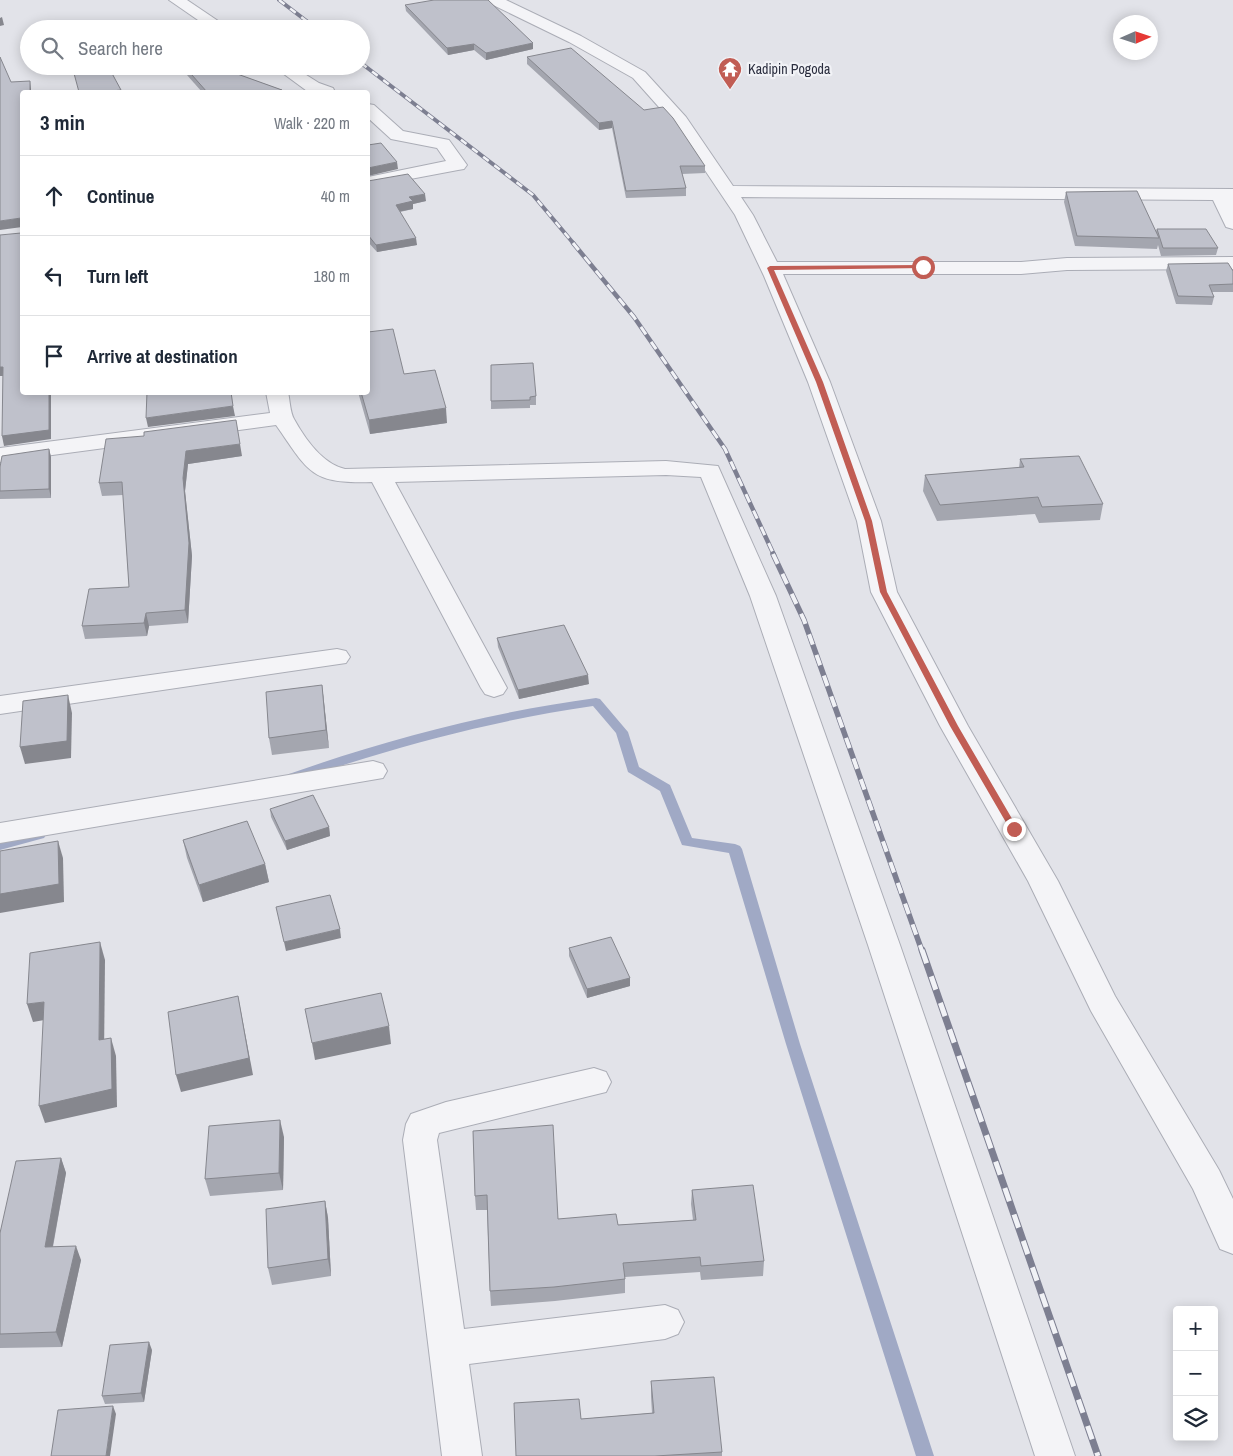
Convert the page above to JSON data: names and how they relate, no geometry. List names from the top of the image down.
{
  "places": {
    "temple": ["Kadipin Pogoda"]
  },
  "north": "right",
  "page": {
    "search": "Search here",
    "heading": ["3 min", "Walk · 220 m"],
    "list": [
      ["Continue", "40 m"],
      ["Turn left", "180 m"],
      "Arrive at destination"
    ],
    "map_buttons": ["+", "−"]
  }
}
